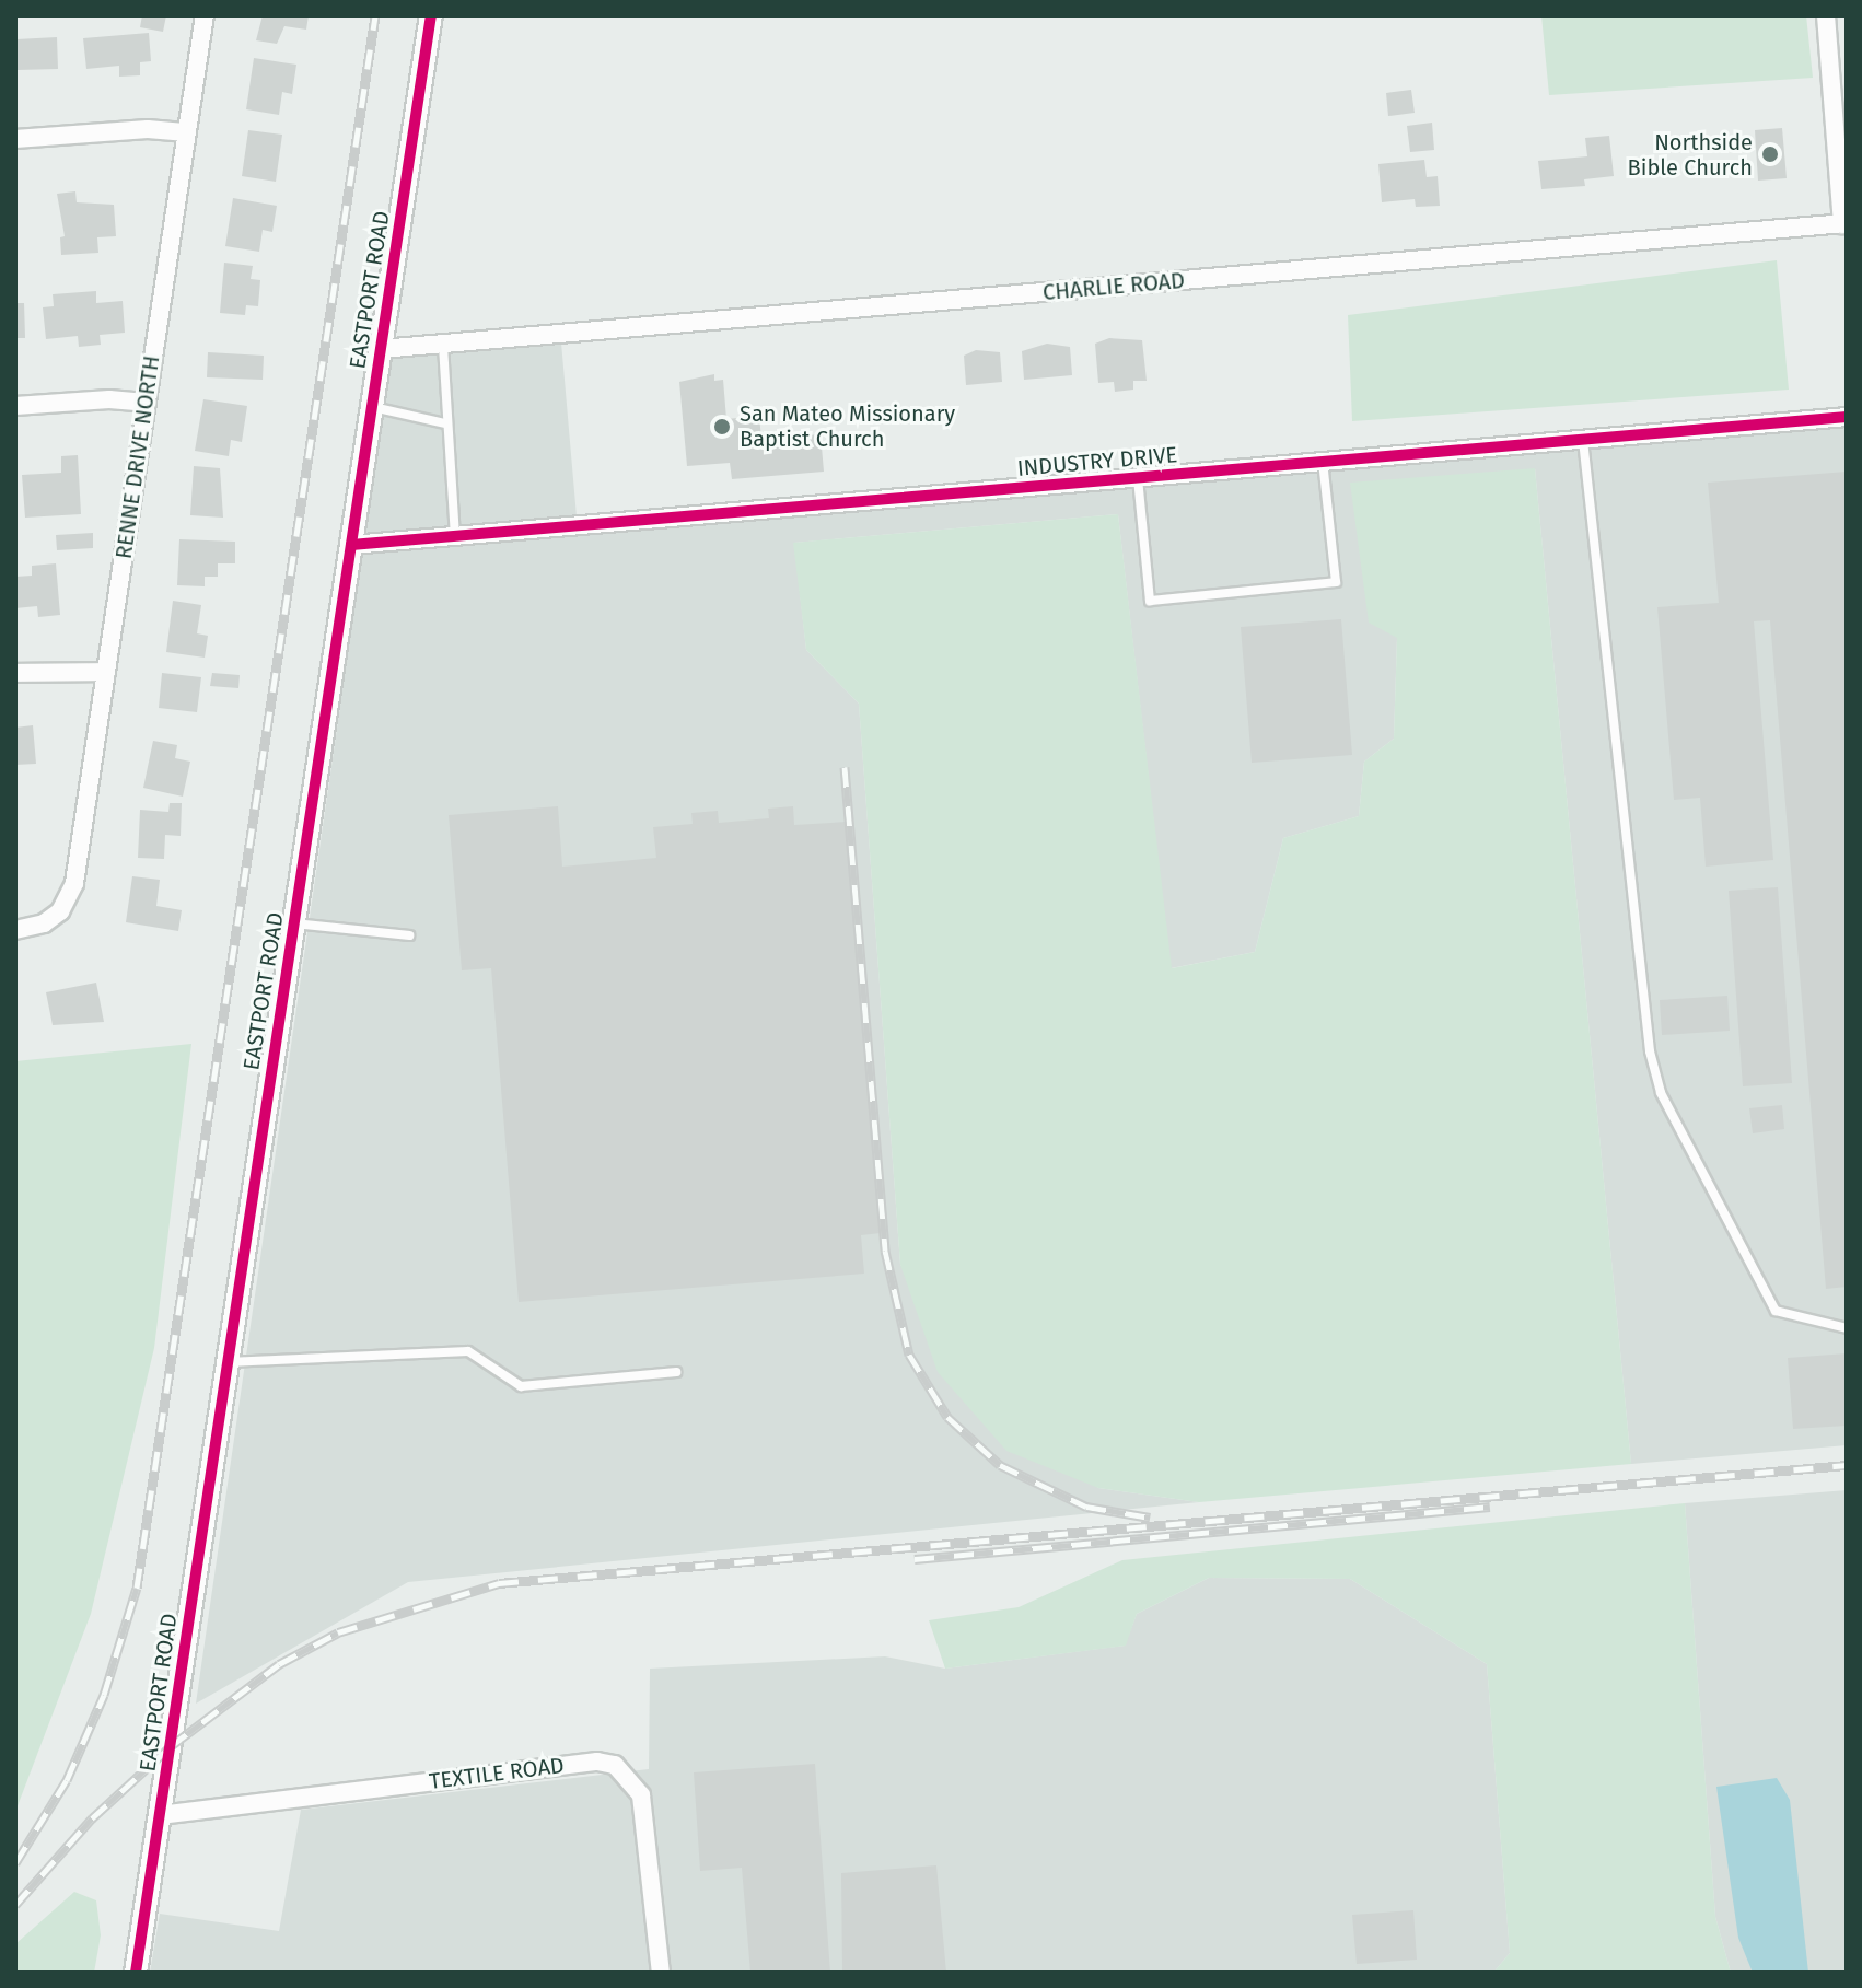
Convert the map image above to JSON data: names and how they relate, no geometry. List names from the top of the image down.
{
  "streets": {
    "street": [
      "CHARLIE ROAD",
      "EASTPORT ROAD",
      "RENNE DRIVE NORTH",
      "INDUSTRY DRIVE",
      "TEXTILE ROAD"
    ]
  },
  "crossings": [
    ["CHARLIE ROAD", "EASTPORT ROAD"],
    ["EASTPORT ROAD", "INDUSTRY DRIVE"],
    ["EASTPORT ROAD", "TEXTILE ROAD"]
  ],
  "places": ["Northside Bible Church", "San Mateo Missionary Baptist Church"]
}
